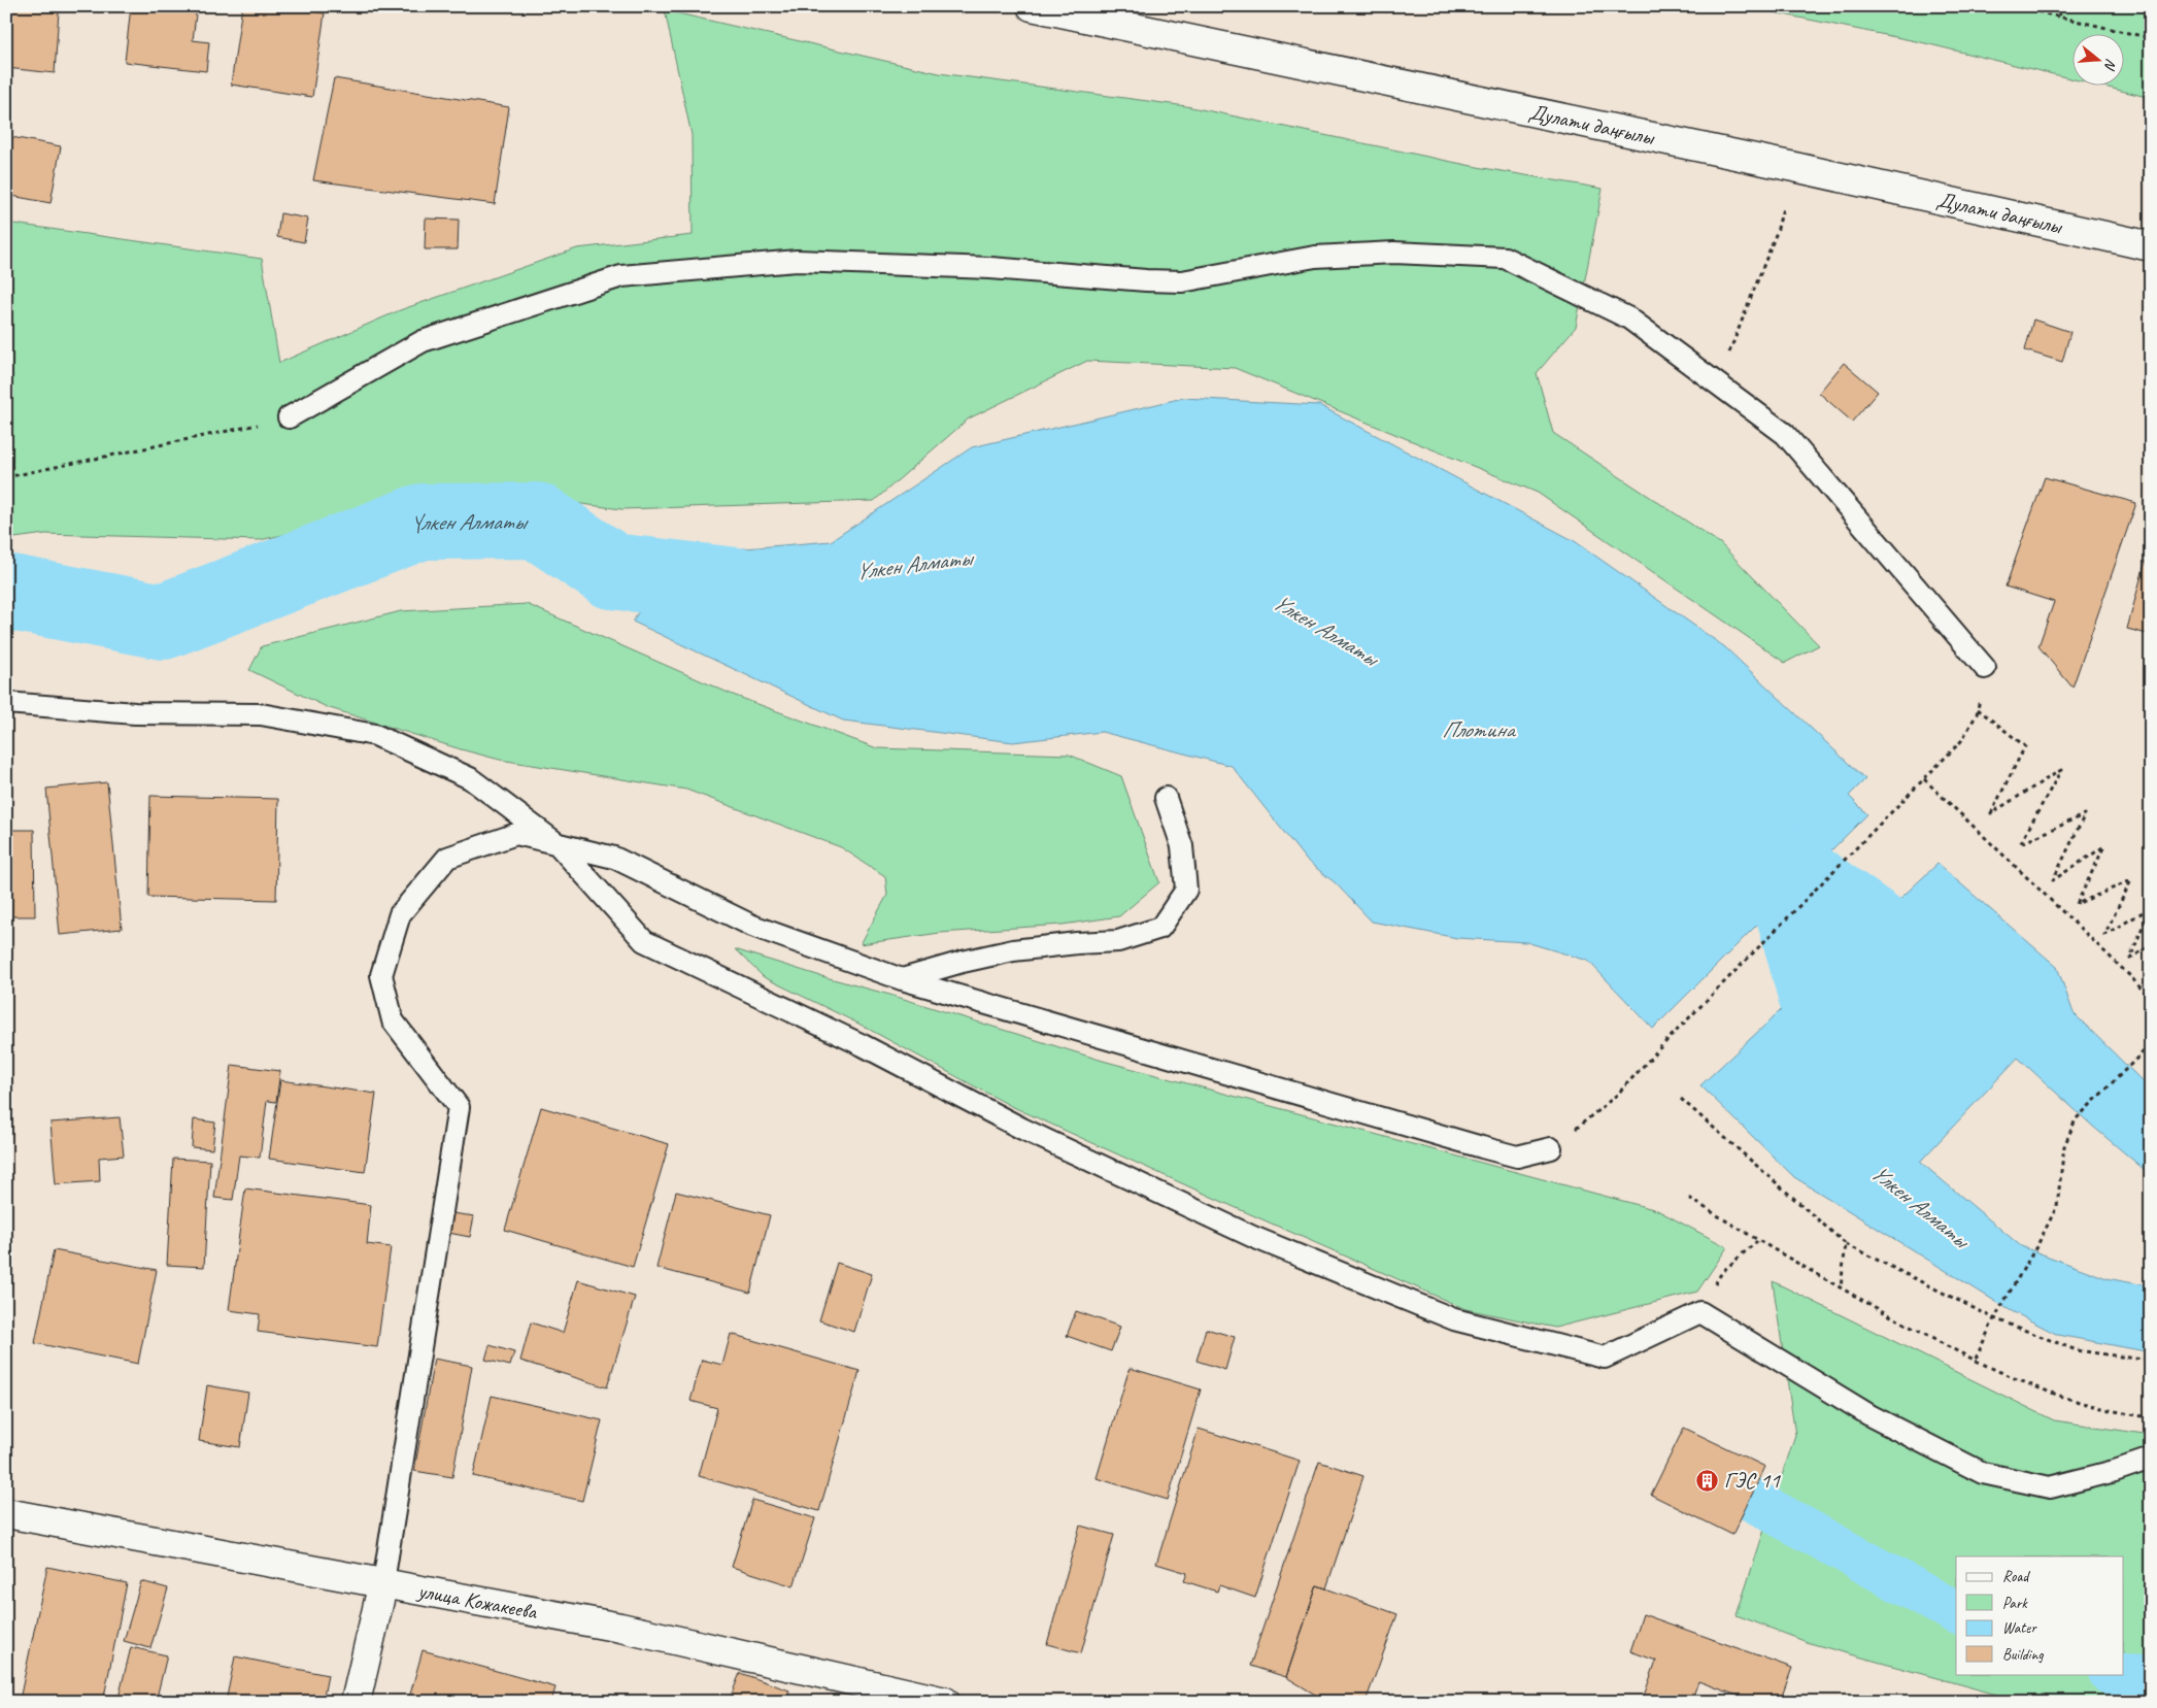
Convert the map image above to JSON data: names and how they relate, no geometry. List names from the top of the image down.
{
  "streets": {
    "main road": ["Дулати даңғылы", "улица Кожакеева"]
  },
  "water": ["Үлкен Алматы", "Плотина"],
  "places": {
    "building": ["ГЭС 11"]
  },
  "legend": [
    "Road",
    "Park",
    "Water",
    "Building"
  ],
  "north": "right"
}
